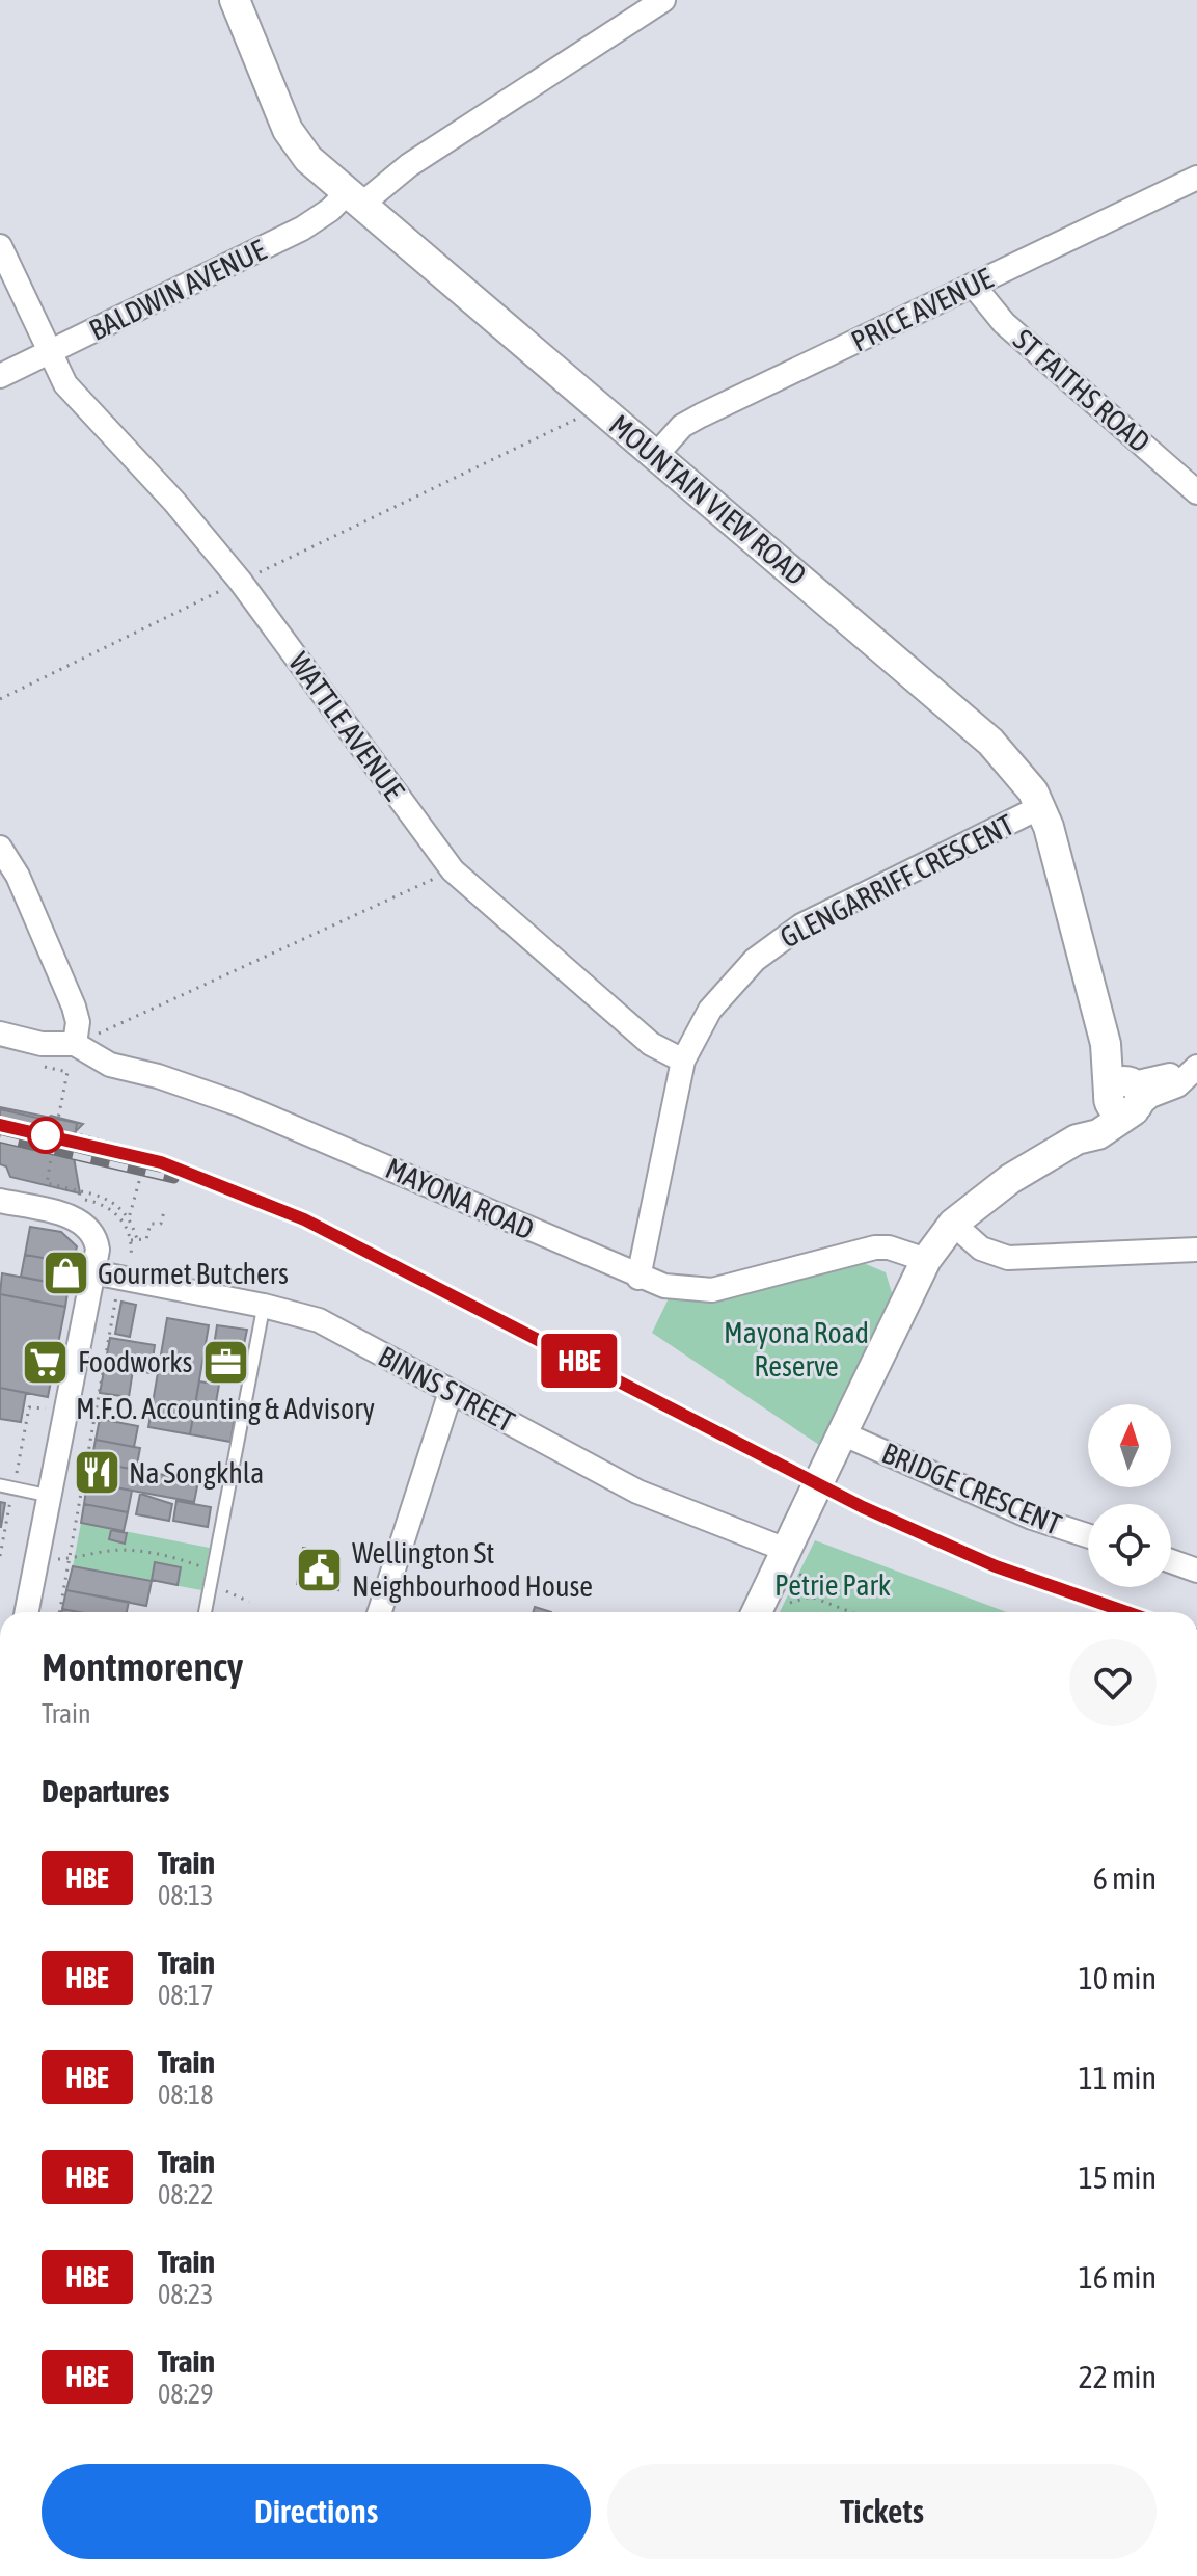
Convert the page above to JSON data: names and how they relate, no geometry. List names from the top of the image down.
{
  "streets": {
    "street": [
      "BALDWIN AVENUE",
      "PRICE AVENUE",
      "ST FAITHS ROAD",
      "MOUNTAIN VIEW ROAD",
      "WATTLE AVENUE",
      "GLENGARRIFF CRESCENT",
      "MAYONA ROAD",
      "BINNS STREET",
      "BRIDGE CRESCENT"
    ]
  },
  "crossings": [
    ["BALDWIN AVENUE", "MOUNTAIN VIEW ROAD"],
    ["BALDWIN AVENUE", "WATTLE AVENUE"],
    ["PRICE AVENUE", "ST FAITHS ROAD"],
    ["PRICE AVENUE", "MOUNTAIN VIEW ROAD"],
    ["MOUNTAIN VIEW ROAD", "GLENGARRIFF CRESCENT"],
    ["WATTLE AVENUE", "GLENGARRIFF CRESCENT"],
    ["GLENGARRIFF CRESCENT", "MAYONA ROAD"]
  ],
  "parks": ["Mayona Road Reserve", "Petrie Park"],
  "places": {
    "shop": ["Gourmet Butchers"],
    "supermarket": ["Foodworks"],
    "office": ["M.F.O. Accounting & Advisory"],
    "restaurant": ["Na Songkhla"],
    "public building": ["Wellington St Neighbourhood House"]
  },
  "north": "top",
  "page": {
    "on_map": "HBE",
    "heading": [
      ["Montmorency", "Train"],
      "Departures"
    ],
    "list": [
      {
        "mark": "HBE",
        "name": "Train",
        "note": "08:13",
        "value": "6 min"
      },
      {
        "mark": "HBE",
        "name": "Train",
        "note": "08:17",
        "value": "10 min"
      },
      {
        "mark": "HBE",
        "name": "Train",
        "note": "08:18",
        "value": "11 min"
      },
      {
        "mark": "HBE",
        "name": "Train",
        "note": "08:22",
        "value": "15 min"
      },
      {
        "mark": "HBE",
        "name": "Train",
        "note": "08:23",
        "value": "16 min"
      },
      {
        "mark": "HBE",
        "name": "Train",
        "note": "08:29",
        "value": "22 min"
      }
    ],
    "buttons": ["Directions", "Tickets"]
  }
}
